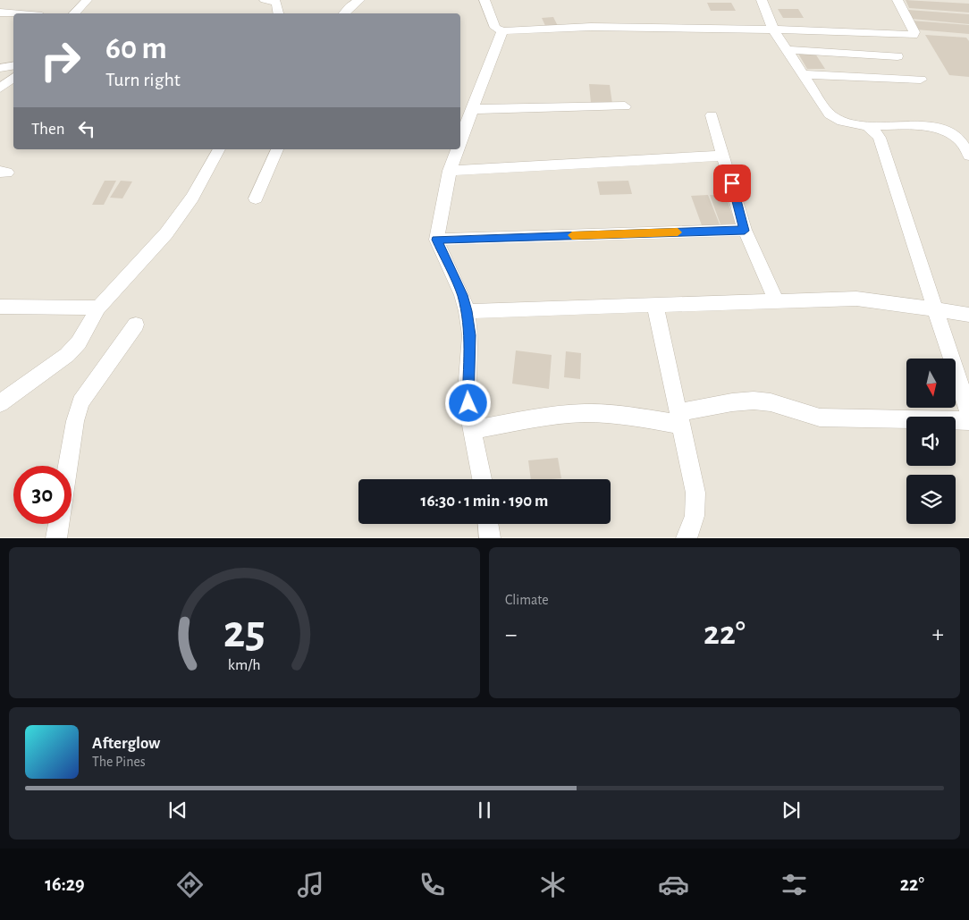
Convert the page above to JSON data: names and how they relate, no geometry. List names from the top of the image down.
{
  "north": "bottom",
  "page": {
    "turn": ["60 m", "Turn right"],
    "then": "Then",
    "limit": "30",
    "trip": "16:30 · 1 min · 190 m",
    "tile": "Climate",
    "heat": ["−", "22°", "+"],
    "song": ["Afterglow", "The Pines"],
    "tabs": ["16:29", "22°"],
    "gauge": ["25", "km/h"]
  }
}
